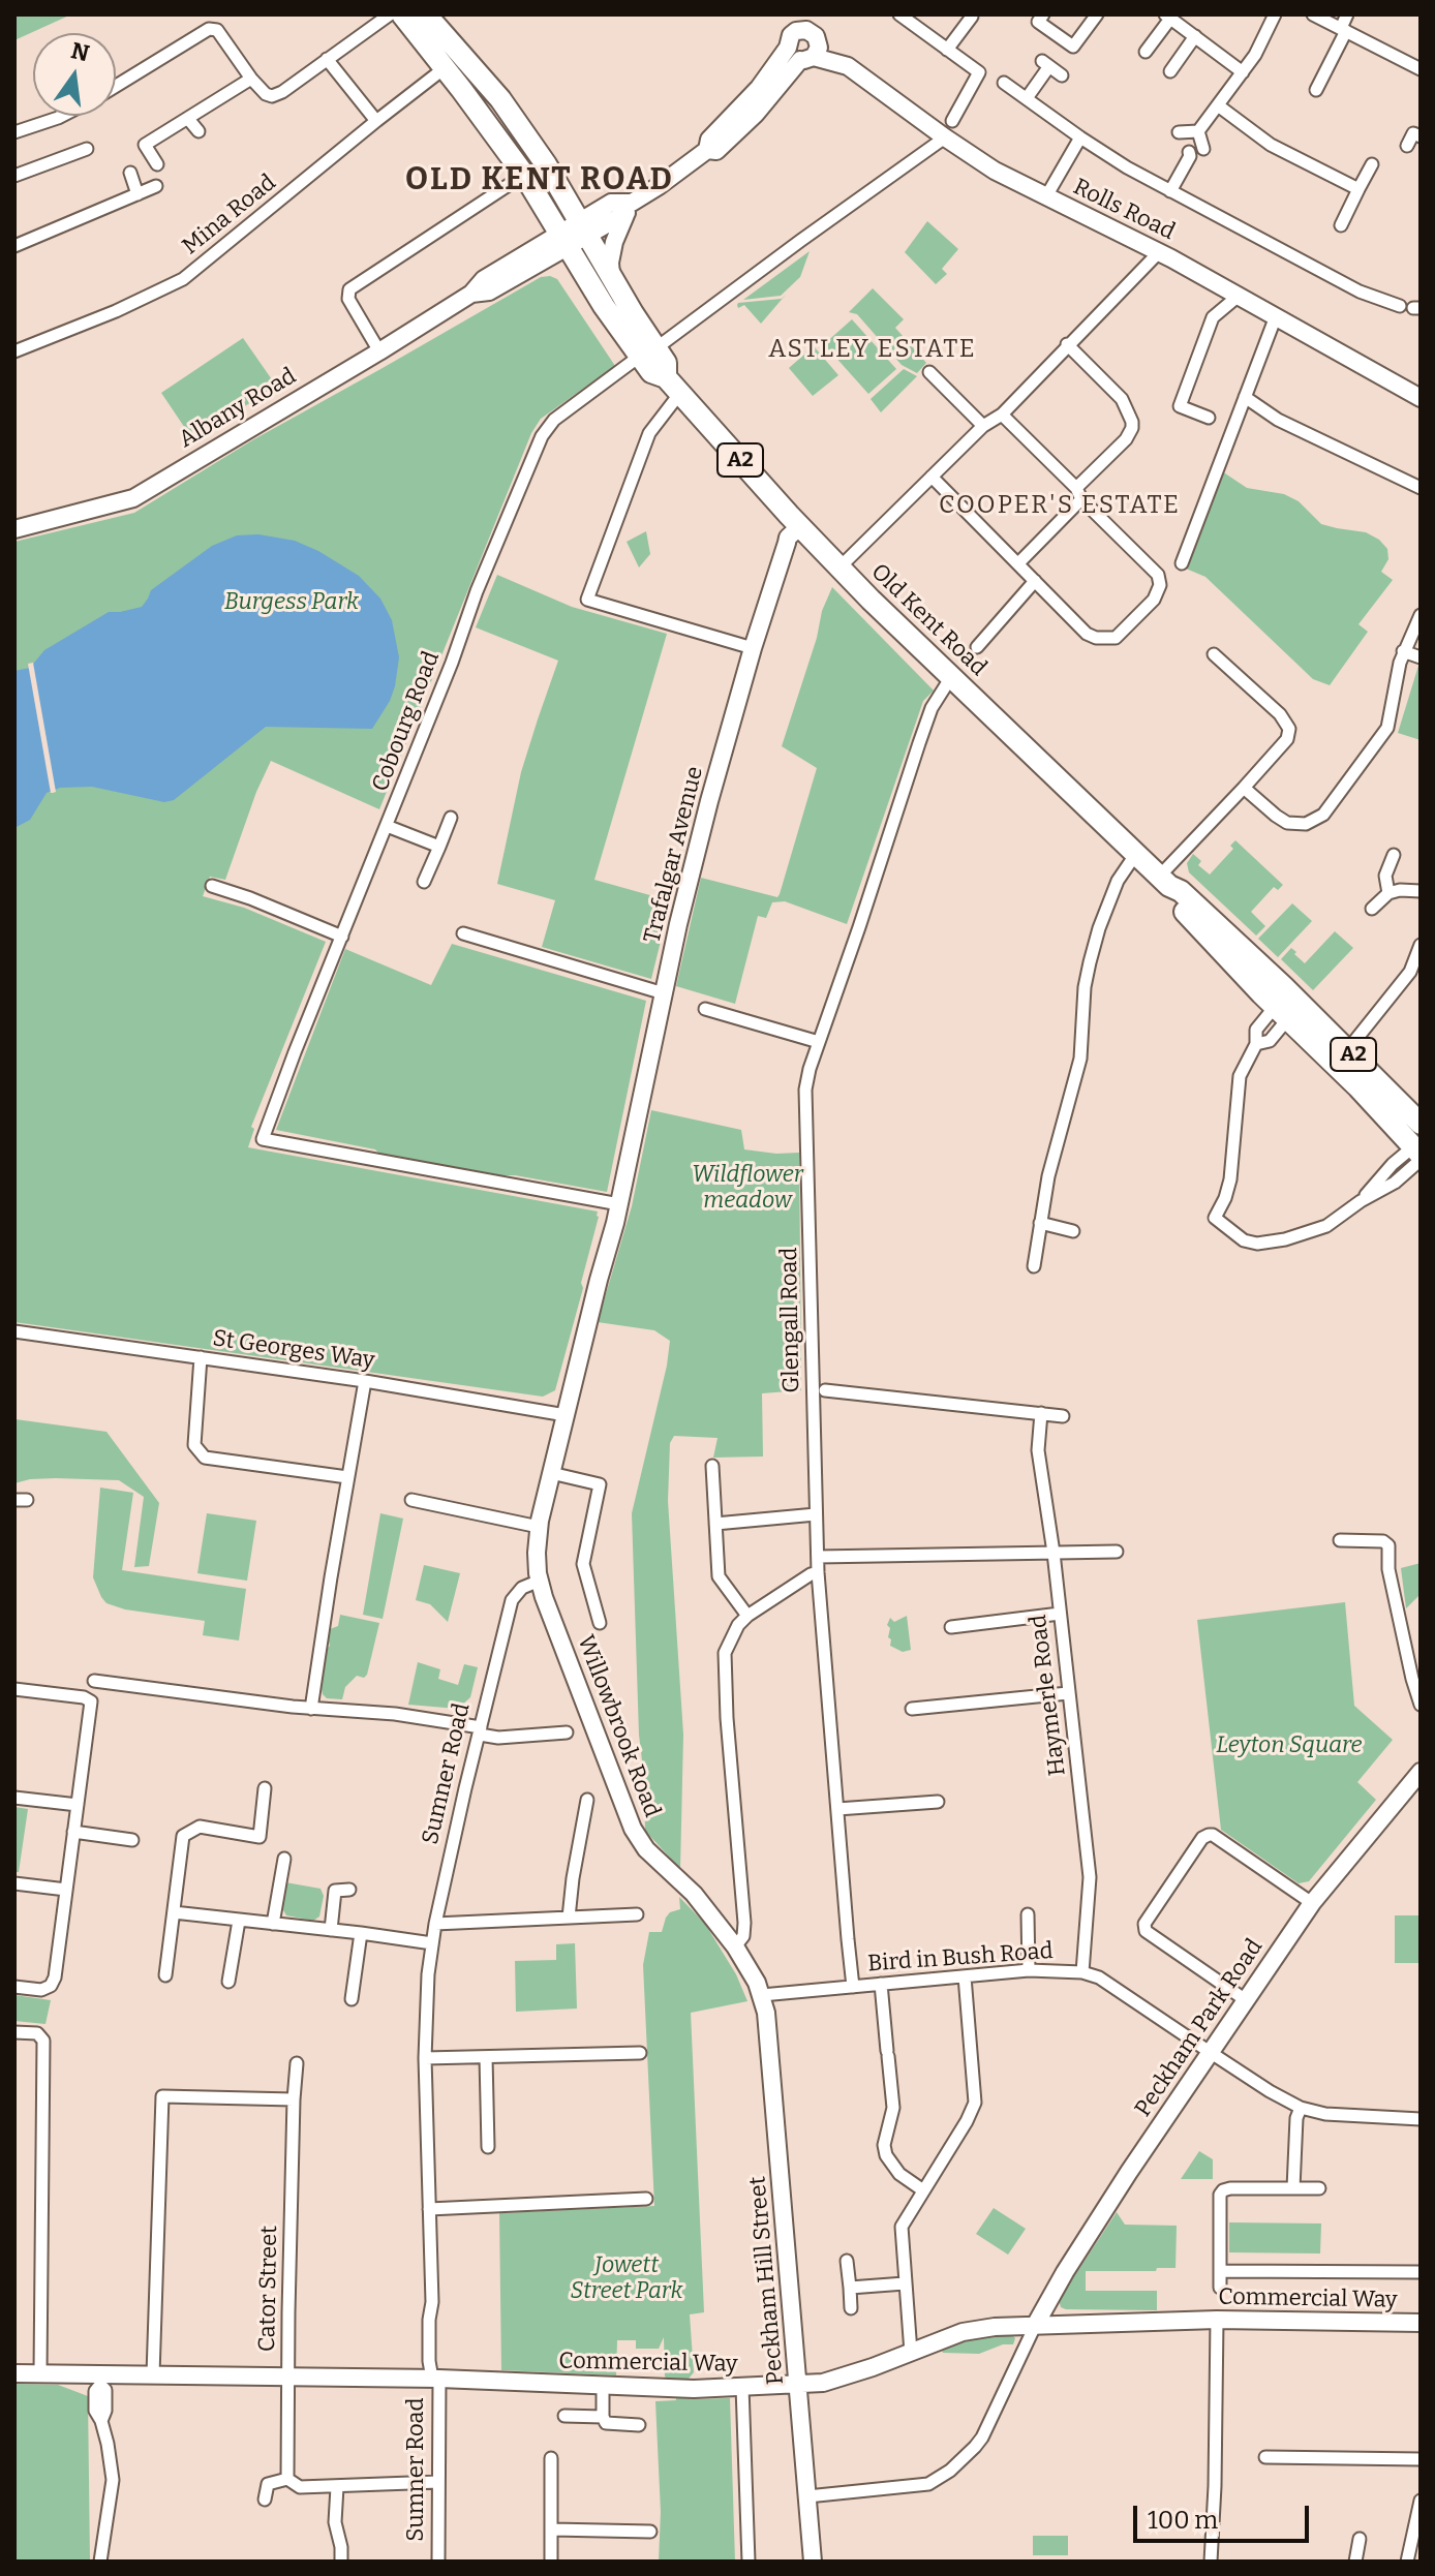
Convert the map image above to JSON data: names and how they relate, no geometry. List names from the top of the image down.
{
  "streets": {
    "highway": ["A2", "Old Kent Road"],
    "main road": [
      "Rolls Road",
      "Albany Road",
      "Trafalgar Avenue",
      "Willowbrook Road",
      "Peckham Park Road",
      "Peckham Hill Street",
      "Commercial Way"
    ],
    "street": [
      "Mina Road",
      "Cobourg Road",
      "Glengall Road",
      "St Georges Way",
      "Haymerle Road",
      "Sumner Road",
      "Bird in Bush Road",
      "Cator Street"
    ]
  },
  "crossings": [
    ["Rolls Road", "Albany Road"],
    ["Rolls Road", "Cobourg Road"],
    ["Mina Road", "Old Kent Road"],
    ["Albany Road", "Old Kent Road"],
    ["Old Kent Road", "Cobourg Road"],
    ["Old Kent Road", "Trafalgar Avenue"],
    ["Old Kent Road", "Glengall Road"],
    ["Cobourg Road", "Trafalgar Avenue"],
    ["Glengall Road", "Bird in Bush Road"],
    ["Haymerle Road", "Bird in Bush Road"],
    ["Willowbrook Road", "Sumner Road"],
    ["Willowbrook Road", "Bird in Bush Road"],
    ["Willowbrook Road", "Peckham Hill Street"],
    ["Sumner Road", "Commercial Way"],
    ["Bird in Bush Road", "Peckham Park Road"],
    ["Bird in Bush Road", "Peckham Hill Street"],
    ["Peckham Park Road", "Commercial Way"],
    ["Peckham Hill Street", "Commercial Way"],
    ["Cator Street", "Commercial Way"]
  ],
  "districts": ["OLD KENT ROAD", "ASTLEY ESTATE", "COOPER'S ESTATE"],
  "parks": [
    "Burgess Park",
    "Wildflower meadow",
    "Leyton Square",
    "Jowett Street Park"
  ],
  "scale_bar": "100 m",
  "north": "top"
}
